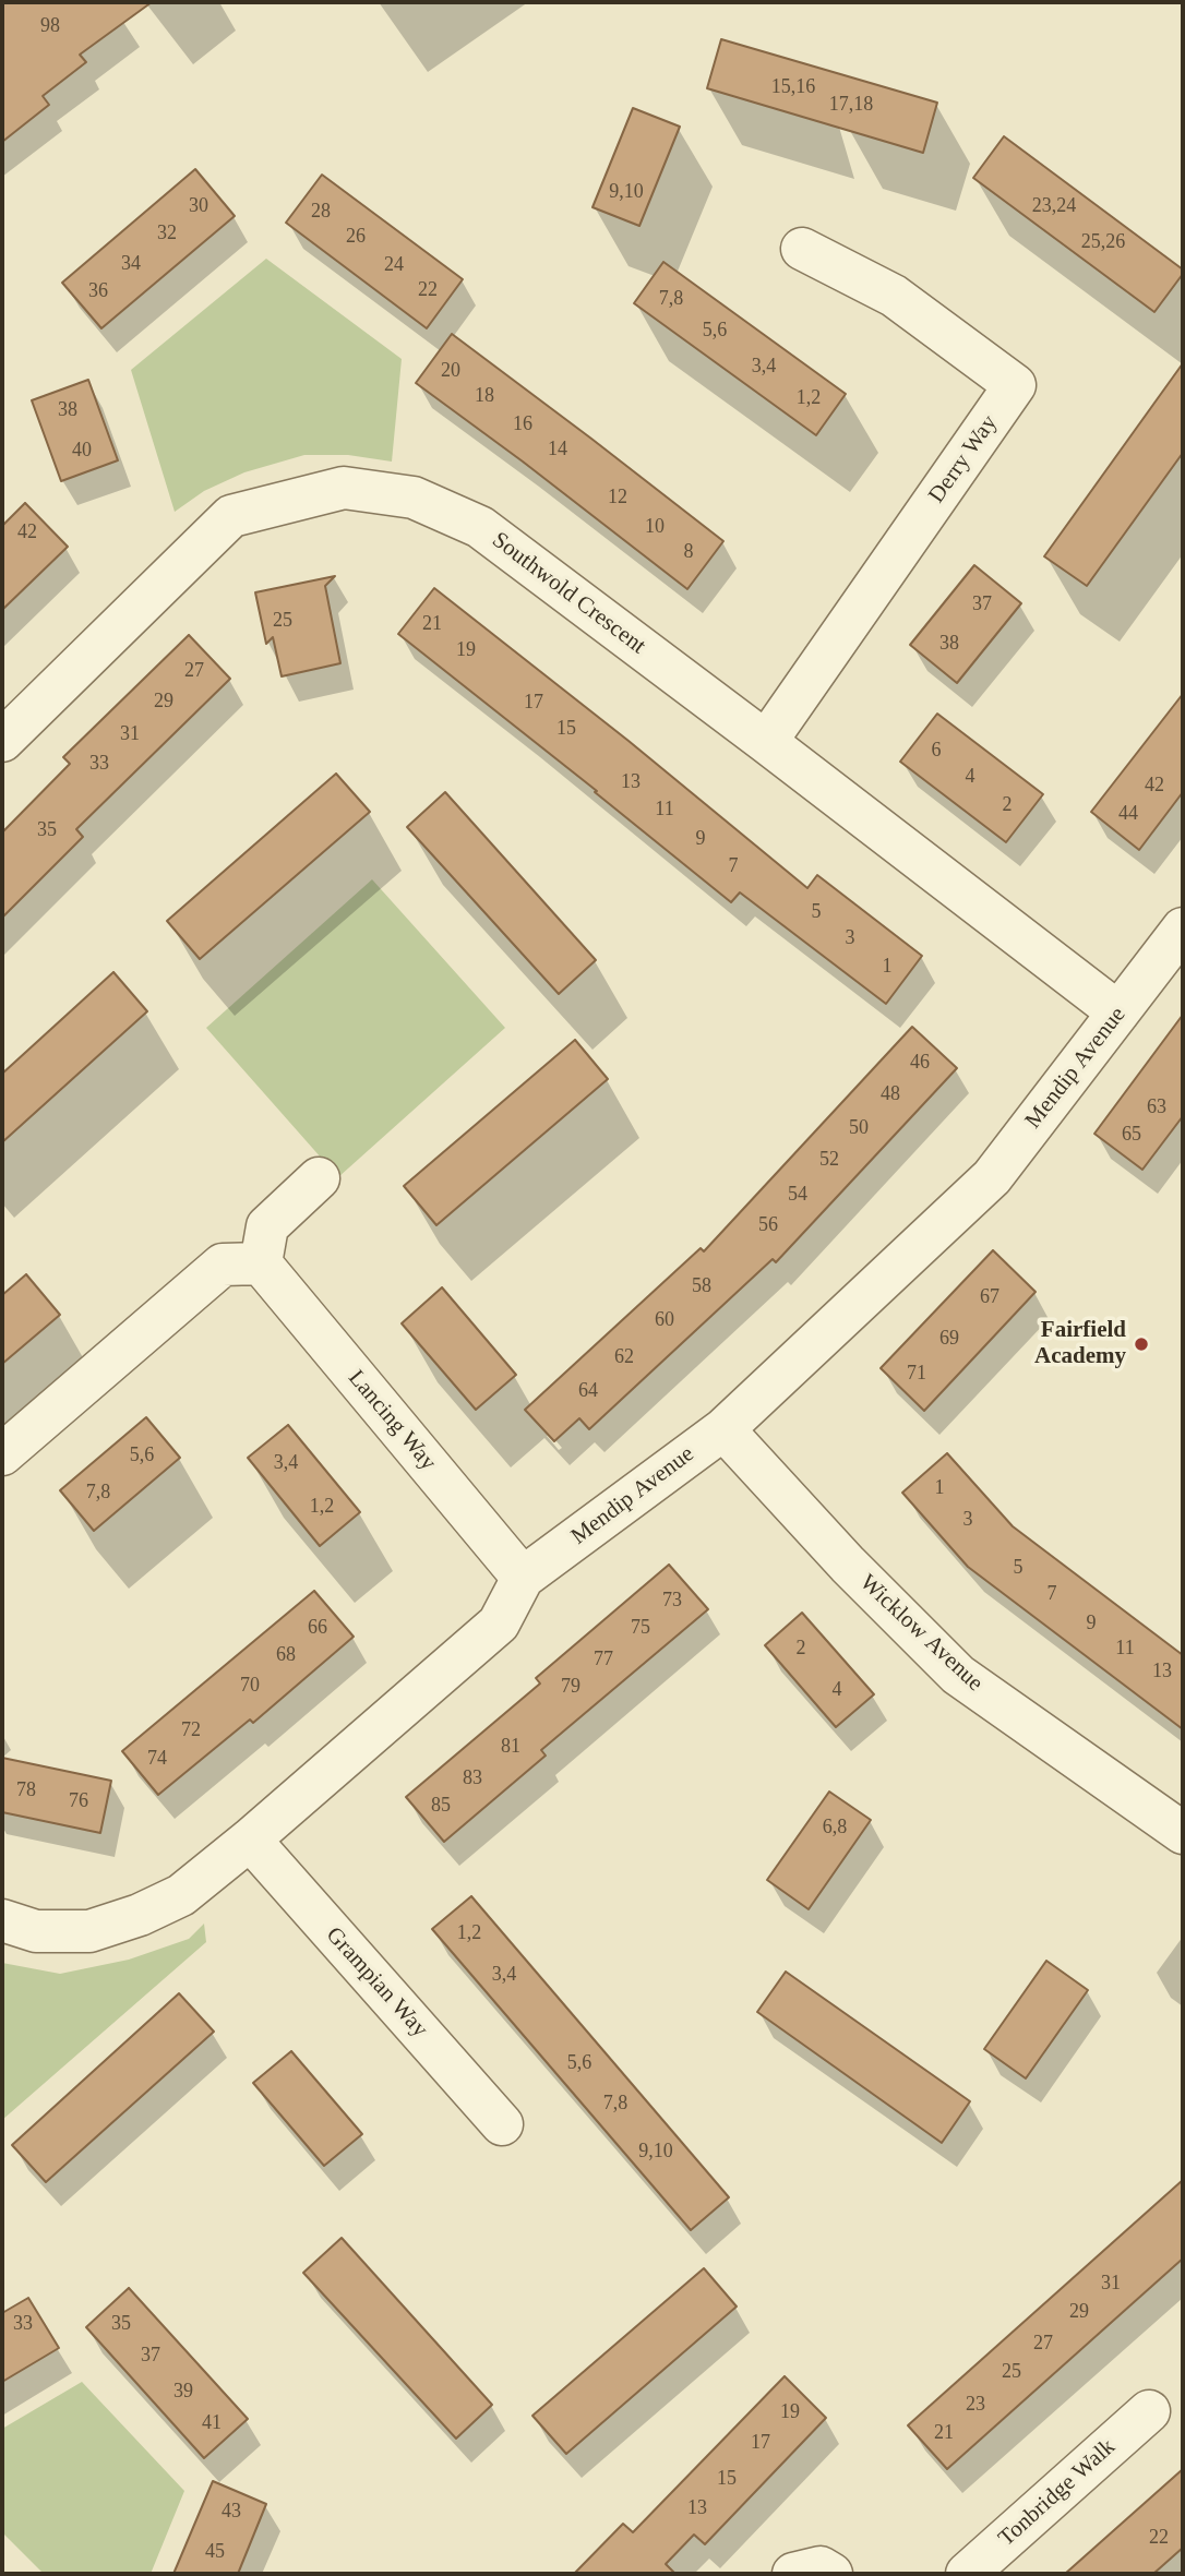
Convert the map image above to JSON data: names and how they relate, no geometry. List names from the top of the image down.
{
  "streets": {
    "street": [
      "Derry Way",
      "Southwold Crescent",
      "Mendip Avenue",
      "Lancing Way",
      "Wicklow Avenue",
      "Grampian Way",
      "Tonbridge Walk"
    ]
  },
  "crossings": [
    ["Derry Way", "Southwold Crescent"],
    ["Southwold Crescent", "Mendip Avenue"],
    ["Mendip Avenue", "Lancing Way"],
    ["Mendip Avenue", "Wicklow Avenue"],
    ["Mendip Avenue", "Grampian Way"]
  ],
  "places": ["Fairfield Academy"],
  "house_numbers": [
    "98",
    "15,16",
    "17,18",
    "9,10",
    "30",
    "23,24",
    "28",
    "32",
    "26",
    "25,26",
    "34",
    "24",
    "22",
    "36",
    "7,8",
    "5,6",
    "3,4",
    "20",
    "18",
    "1,2",
    "38",
    "16",
    "14",
    "40",
    "12",
    "10",
    "42",
    "8",
    "37",
    "25",
    "21",
    "38",
    "19",
    "27",
    "29",
    "17",
    "15",
    "31",
    "6",
    "33",
    "4",
    "13",
    "42",
    "2",
    "11",
    "44",
    "35",
    "9",
    "7",
    "5",
    "3",
    "1",
    "46",
    "48",
    "63",
    "50",
    "65",
    "52",
    "54",
    "56",
    "58",
    "67",
    "60",
    "69",
    "62",
    "71",
    "64",
    "5,6",
    "3,4",
    "1",
    "7,8",
    "1,2",
    "3",
    "5",
    "7",
    "73",
    "9",
    "66",
    "75",
    "2",
    "11",
    "68",
    "77",
    "13",
    "70",
    "79",
    "4",
    "72",
    "81",
    "74",
    "83",
    "78",
    "76",
    "85",
    "6,8",
    "1,2",
    "3,4",
    "5,6",
    "7,8",
    "9,10",
    "31",
    "29",
    "33",
    "35",
    "27",
    "37",
    "25",
    "39",
    "23",
    "19",
    "41",
    "21",
    "17",
    "15",
    "13",
    "43",
    "22",
    "45"
  ]
}
